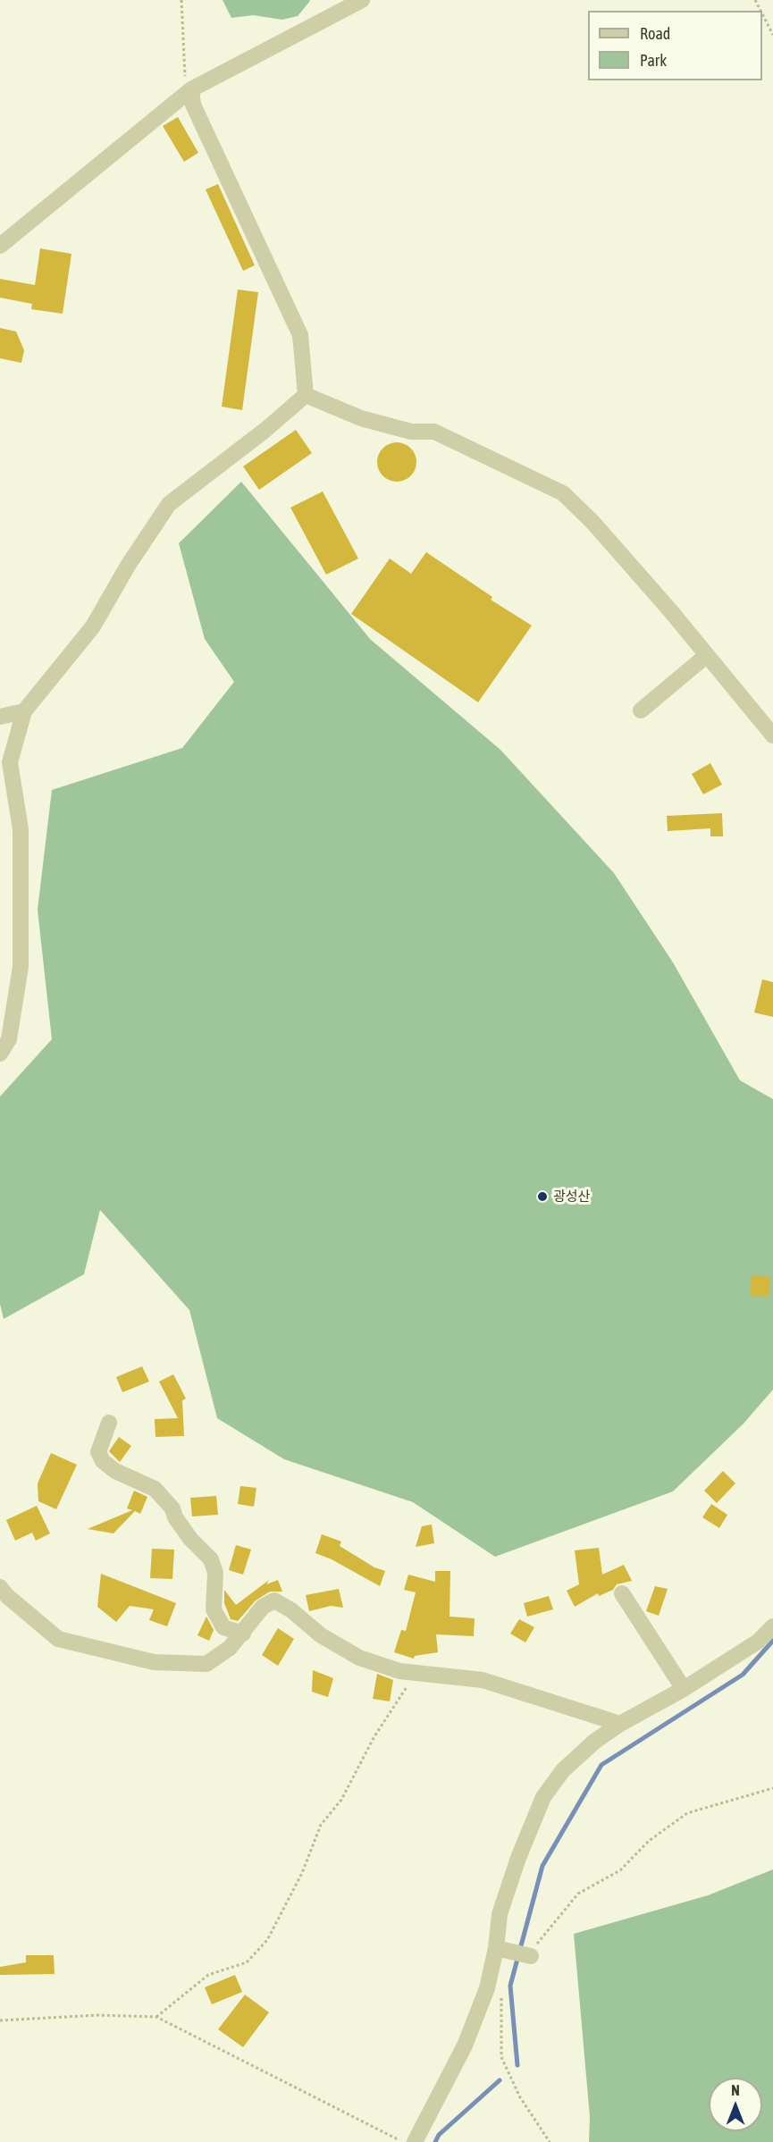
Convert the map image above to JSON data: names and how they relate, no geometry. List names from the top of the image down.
{
  "places": ["광성산"],
  "legend": ["Road", "Park"],
  "north": "top"
}
